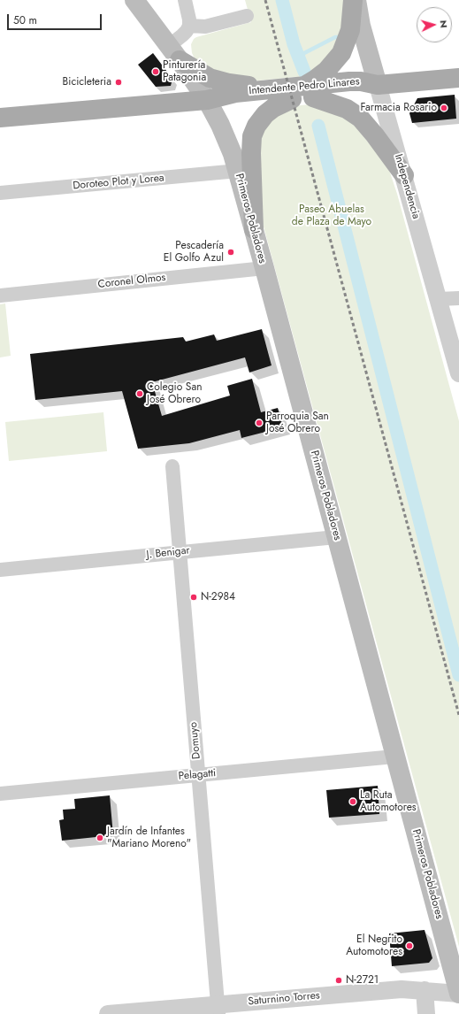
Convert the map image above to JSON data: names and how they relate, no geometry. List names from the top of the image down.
{
  "streets": {
    "main road": ["Intendente Pedro Linares", "Independencia", "Primeros Pobladores"],
    "street": [
      "Doroteo Plot y Lorea",
      "Coronel Olmos",
      "J. Benigar",
      "Domuyo",
      "Pelagatti",
      "Saturnino Torres"
    ]
  },
  "crossings": [
    ["Intendente Pedro Linares", "Independencia"],
    ["Intendente Pedro Linares", "Primeros Pobladores"],
    ["Doroteo Plot y Lorea", "Primeros Pobladores"],
    ["Primeros Pobladores", "Coronel Olmos"],
    ["Primeros Pobladores", "J. Benigar"],
    ["Primeros Pobladores", "Pelagatti"],
    ["Primeros Pobladores", "Saturnino Torres"],
    ["J. Benigar", "Domuyo"],
    ["Domuyo", "Pelagatti"],
    ["Domuyo", "Saturnino Torres"]
  ],
  "parks": ["Paseo Abuelas de Plaza de Mayo"],
  "places": [
    "Pinturería Patagonia",
    "Bicicleteria",
    "Farmacia Rosario",
    "Pescadería El Golfo Azul",
    "Colegio San José Obrero",
    "Parroquia San José Obrero",
    "N-2984",
    "La Ruta Automotores",
    "Jardín de Infantes \"Mariano Moreno\"",
    "El Negrito Automotores",
    "N-2721"
  ],
  "scale_bar": "50 m",
  "north": "right"
}
